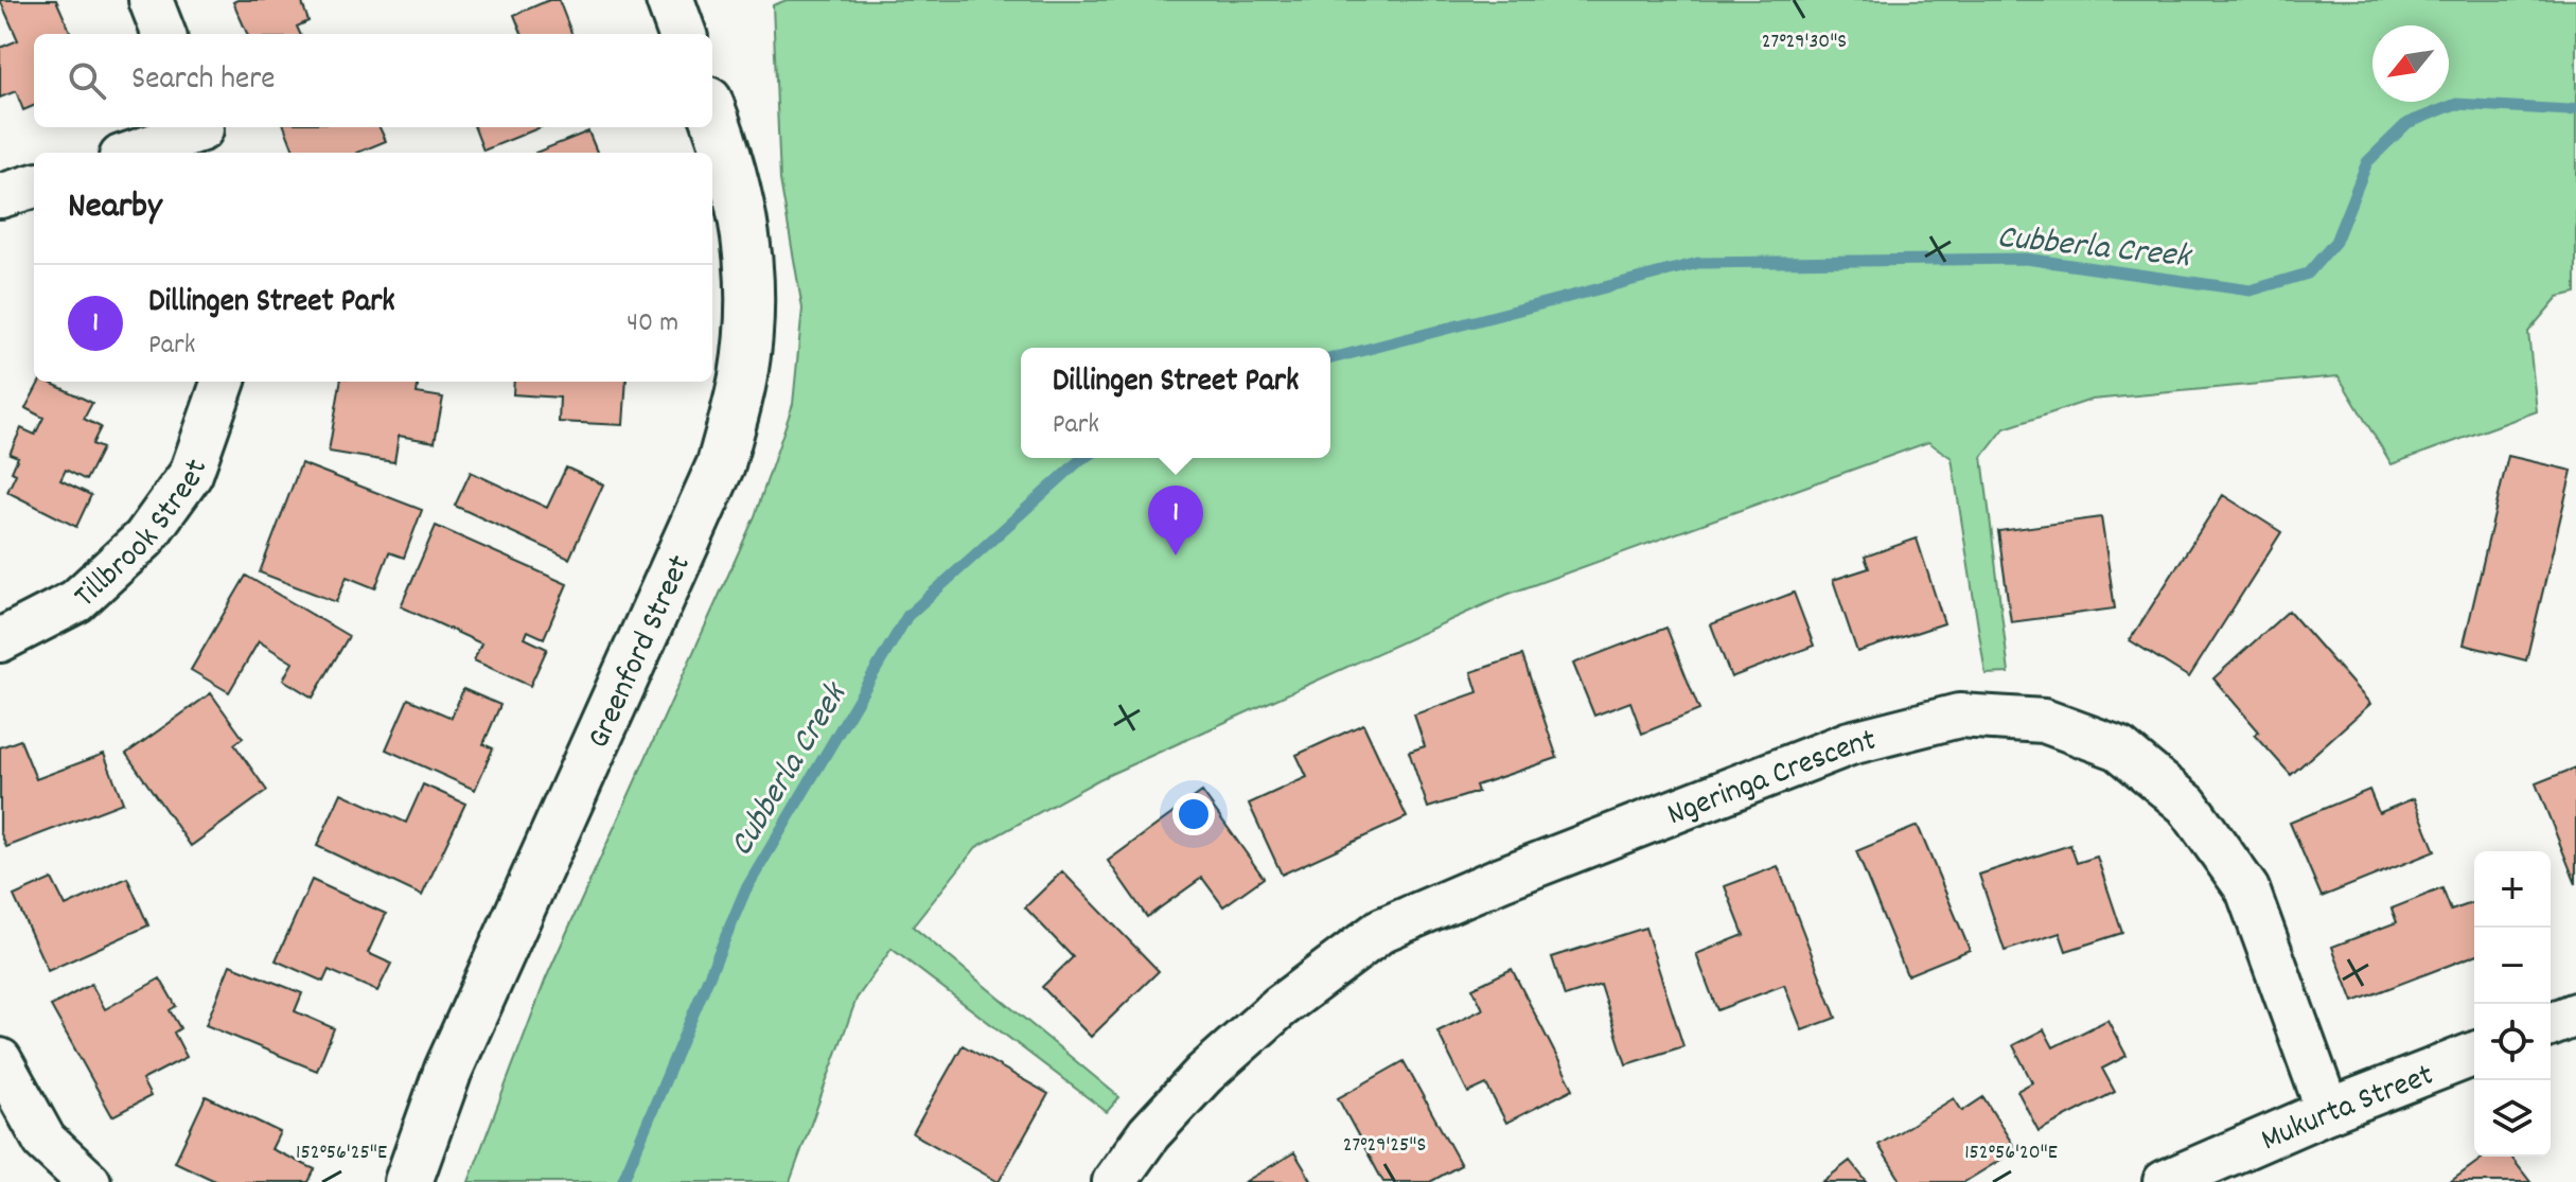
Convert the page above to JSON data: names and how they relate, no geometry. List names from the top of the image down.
{
  "streets": {
    "street": [
      "Tillbrook Street",
      "Greenford Street",
      "Ngeringa Crescent",
      "Mukurta Street"
    ]
  },
  "crossings": [
    ["Ngeringa Crescent", "Mukurta Street"]
  ],
  "water": ["Cubberla Creek"],
  "north": "bottom left",
  "page": {
    "search": "Search here",
    "heading": "Nearby",
    "list": [
      {
        "mark": "1",
        "name": "Dillingen Street Park",
        "note": "Park",
        "value": "40 m"
      }
    ],
    "popup": ["Dillingen Street Park", "Park"],
    "pins": "1",
    "map_buttons": ["+", "−"]
  },
  "coordinates": [
    "27°29'30\"S",
    "27°29'25\"S",
    "152°56'25\"E",
    "152°56'20\"E"
  ]
}
